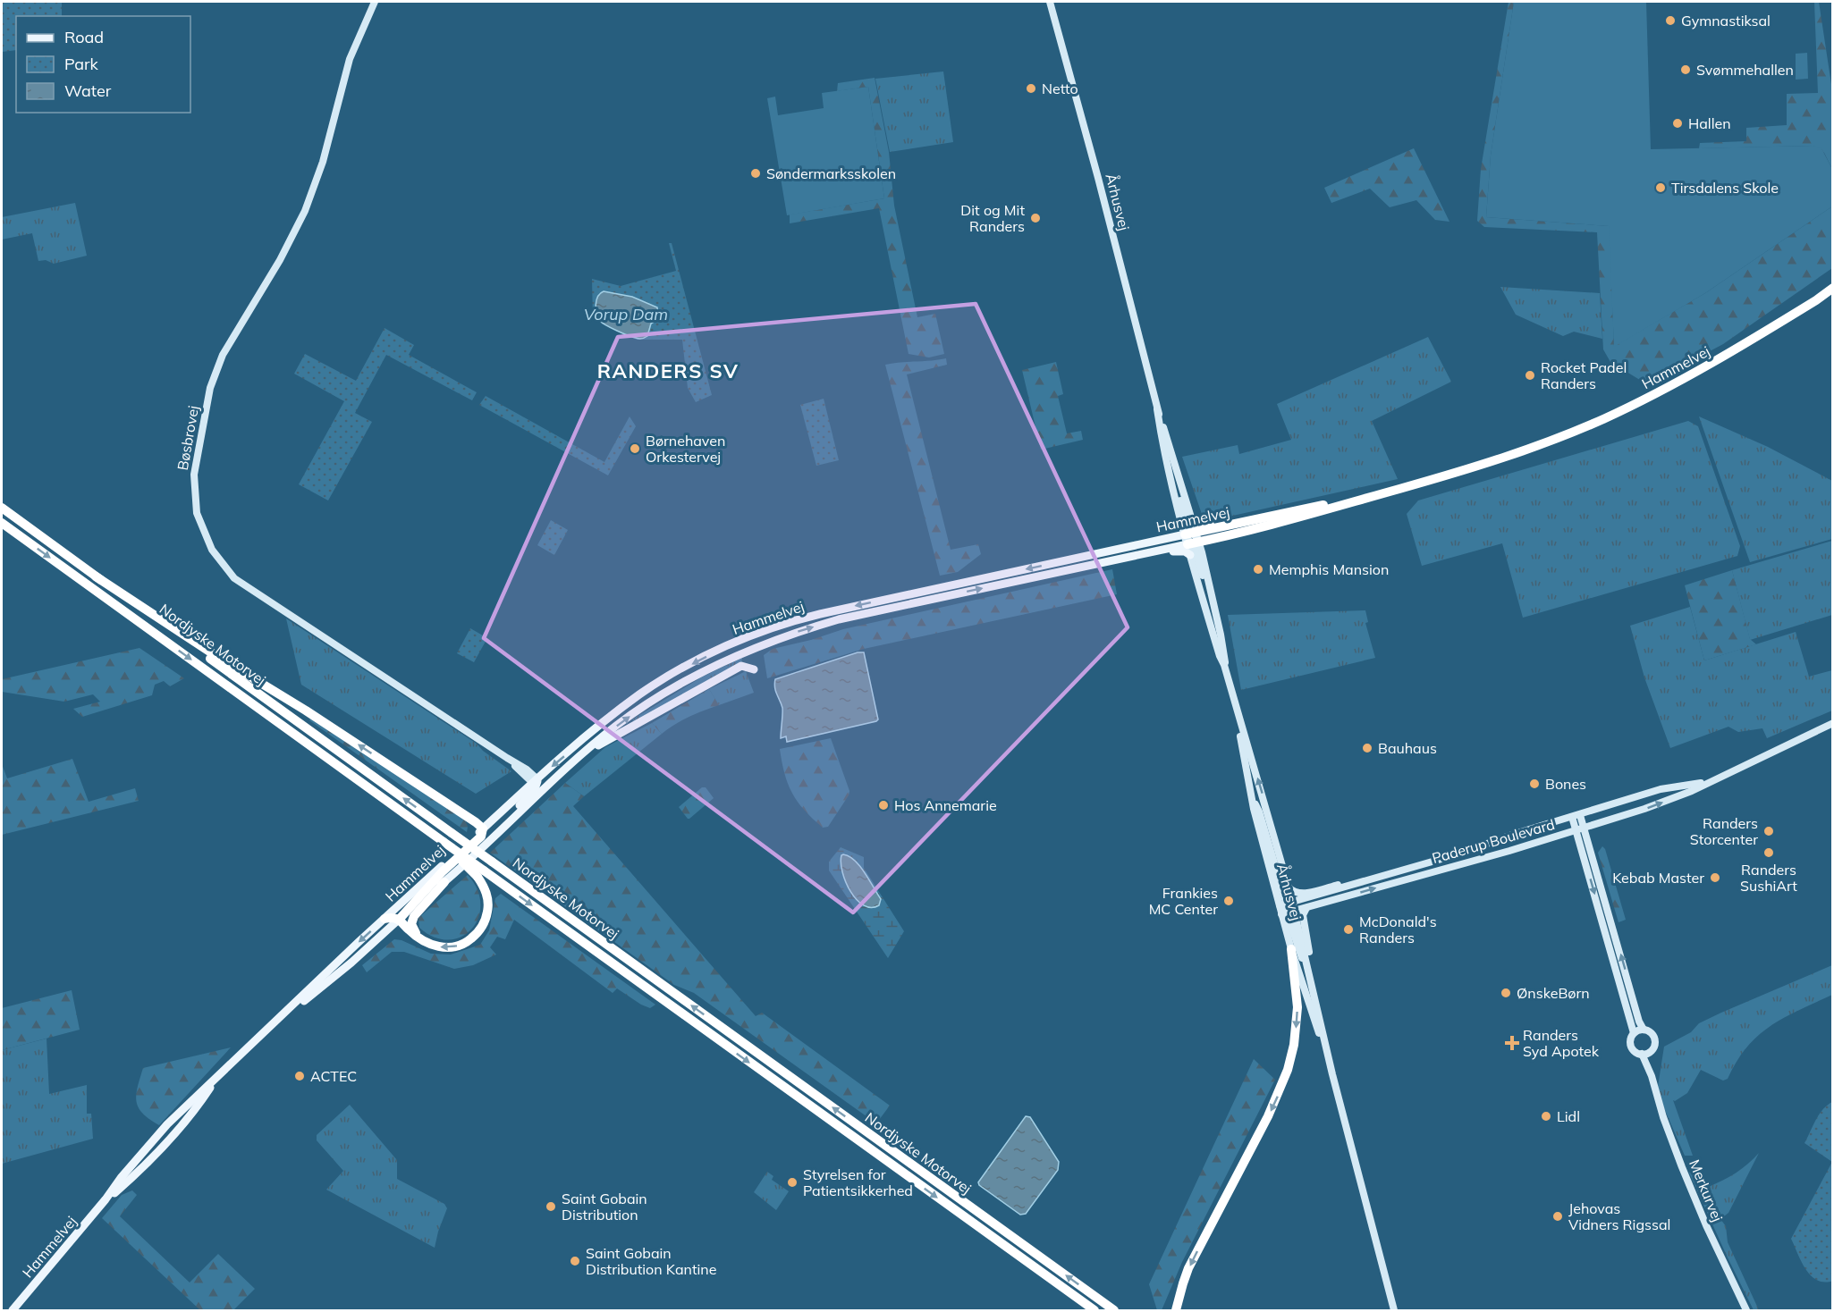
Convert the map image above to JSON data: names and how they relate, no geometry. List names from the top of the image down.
{
  "streets": {
    "highway": ["Hammelvej", "Nordjyske Motorvej"],
    "street": [
      "Århusvej",
      "Bøsbrovej",
      "Paderup Boulevard",
      "Merkurvej"
    ]
  },
  "crossings": [
    ["Århusvej", "Hammelvej"],
    ["Århusvej", "Paderup Boulevard"],
    ["Hammelvej", "Bøsbrovej"]
  ],
  "districts": ["RANDERS SV"],
  "water": ["Vorup Dam"],
  "places": {
    "other": [
      "Gymnastiksal",
      "Svømmehallen",
      "Netto",
      "Hallen",
      "Søndermarksskolen",
      "Tirsdalens Skole",
      "Dit og Mit Randers",
      "Rocket Padel Randers",
      "Børnehaven Orkestervej",
      "Memphis Mansion",
      "Bauhaus",
      "Bones",
      "Hos Annemarie",
      "Randers Storcenter",
      "Randers SushiArt",
      "Kebab Master",
      "Frankies MC Center",
      "McDonald's Randers",
      "ØnskeBørn",
      "ACTEC",
      "Lidl",
      "Styrelsen for Patientsikkerhed",
      "Saint Gobain Distribution",
      "Jehovas Vidners Rigssal",
      "Saint Gobain Distribution Kantine"
    ],
    "health": ["Randers Syd Apotek"]
  },
  "legend": ["Road", "Park", "Water"]
}
